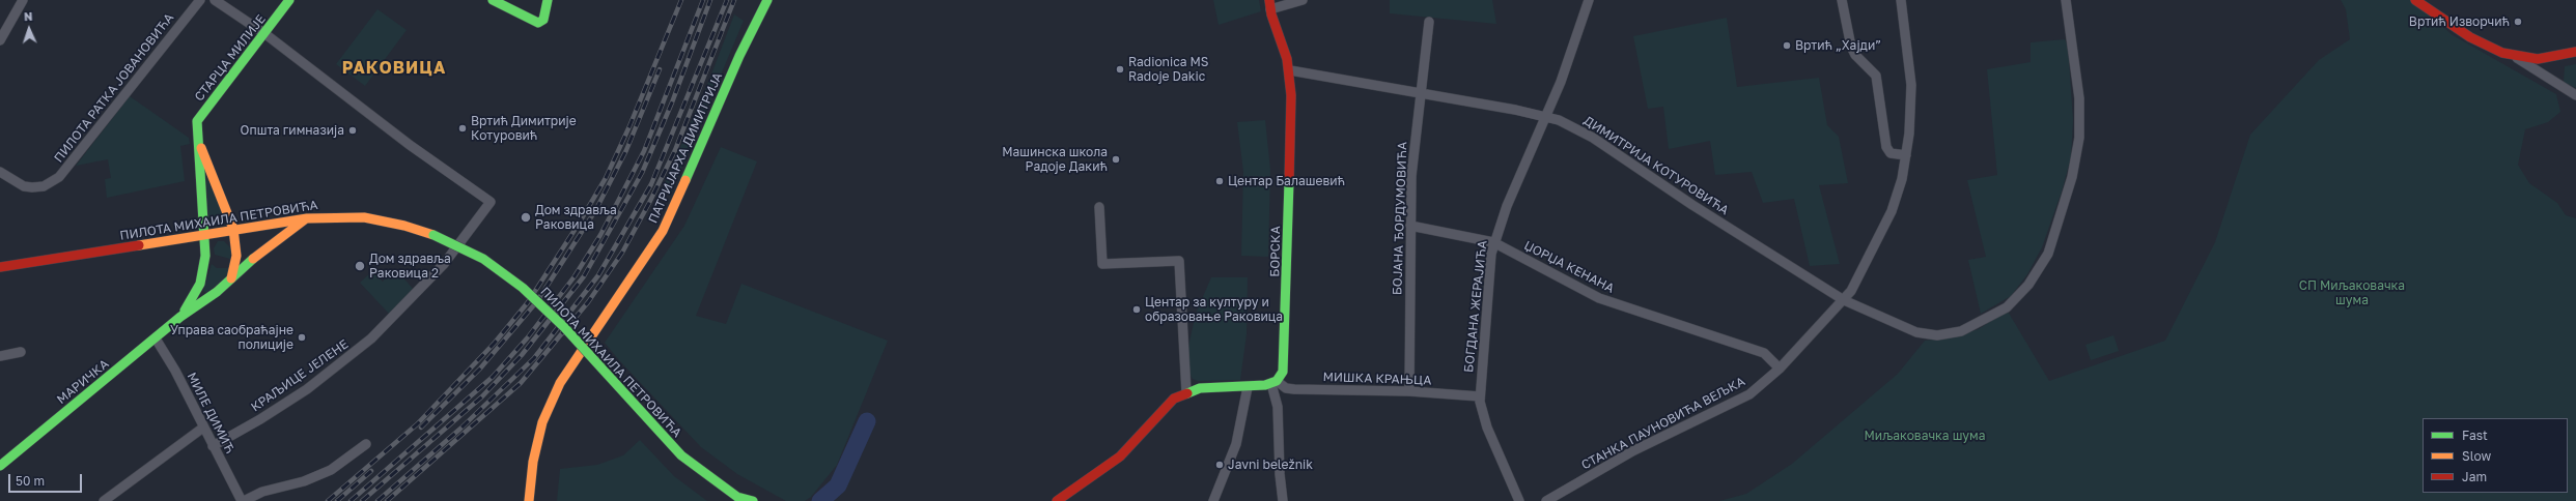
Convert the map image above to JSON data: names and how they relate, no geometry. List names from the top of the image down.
{
  "streets": {
    "main road": [
      "СТАРЦА МИЛИЈЕ",
      "ПАТРИЈАРХА ДИМИТРИЈА",
      "ПИЛОТА МИХАИЛА ПЕТРОВИЋА",
      "БОРСКА",
      "МАРИЧКА"
    ],
    "street": [
      "ПИЛОТА РАТКА ЈОВАНОВИЋА",
      "ДИМИТРИЈА КОТУРОВИЋА",
      "БОЈАНА ЂОРДУМОВИЋА",
      "ЏОРЏА КЕНАНА",
      "БОГДАНА ЖЕРАЈИЋА",
      "КРАЉИЦЕ ЈЕЛЕНЕ",
      "МИШКА КРАЊЦА",
      "МИЛЕ ДИМИЋ",
      "СТАНКА ПАУНОВИЋА ВЕЉКА"
    ]
  },
  "crossings": [
    ["СТАРЦА МИЛИЈЕ", "ПИЛОТА МИХАИЛА ПЕТРОВИЋА"],
    ["СТАРЦА МИЛИЈЕ", "КРАЉИЦЕ ЈЕЛЕНЕ"],
    ["СТАРЦА МИЛИЈЕ", "МАРИЧКА"],
    ["ДИМИТРИЈА КОТУРОВИЋА", "БОЈАНА ЂОРДУМОВИЋА"],
    ["ДИМИТРИЈА КОТУРОВИЋА", "БОРСКА"],
    ["ДИМИТРИЈА КОТУРОВИЋА", "БОГДАНА ЖЕРАЈИЋА"],
    ["ДИМИТРИЈА КОТУРОВИЋА", "СТАНКА ПАУНОВИЋА ВЕЉКА"],
    ["БОЈАНА ЂОРДУМОВИЋА", "ЏОРЏА КЕНАНА"],
    ["БОЈАНА ЂОРДУМОВИЋА", "МИШКА КРАЊЦА"],
    ["ПИЛОТА МИХАИЛА ПЕТРОВИЋА", "МАРИЧКА"],
    ["БОРСКА", "МИШКА КРАЊЦА"],
    ["ЏОРЏА КЕНАНА", "БОГДАНА ЖЕРАЈИЋА"],
    ["ЏОРЏА КЕНАНА", "СТАНКА ПАУНОВИЋА ВЕЉКА"],
    ["БОГДАНА ЖЕРАЈИЋА", "МИШКА КРАЊЦА"],
    ["КРАЉИЦЕ ЈЕЛЕНЕ", "МИЛЕ ДИМИЋ"],
    ["МАРИЧКА", "МИЛЕ ДИМИЋ"]
  ],
  "districts": ["РАКОВИЦА"],
  "parks": ["СП Миљаковачка шума", "Миљаковачка шума"],
  "places": [
    "Вртић Изворчић",
    "Вртић „Хајди”",
    "Radionica MS Radoje Dakic",
    "Вртић Димитрије Котуровић",
    "Општа гимназија",
    "Машинска школа Радоје Дакић",
    "Центар Балашевић",
    "Дом здравља Раковица",
    "Дом здравља Раковица 2",
    "Центар за културу и образовање Раковица",
    "Управа саобраћајне полиције",
    "Javni beležnik"
  ],
  "legend": ["Fast", "Slow", "Jam"],
  "scale_bar": "50 m",
  "north": "top"
}
